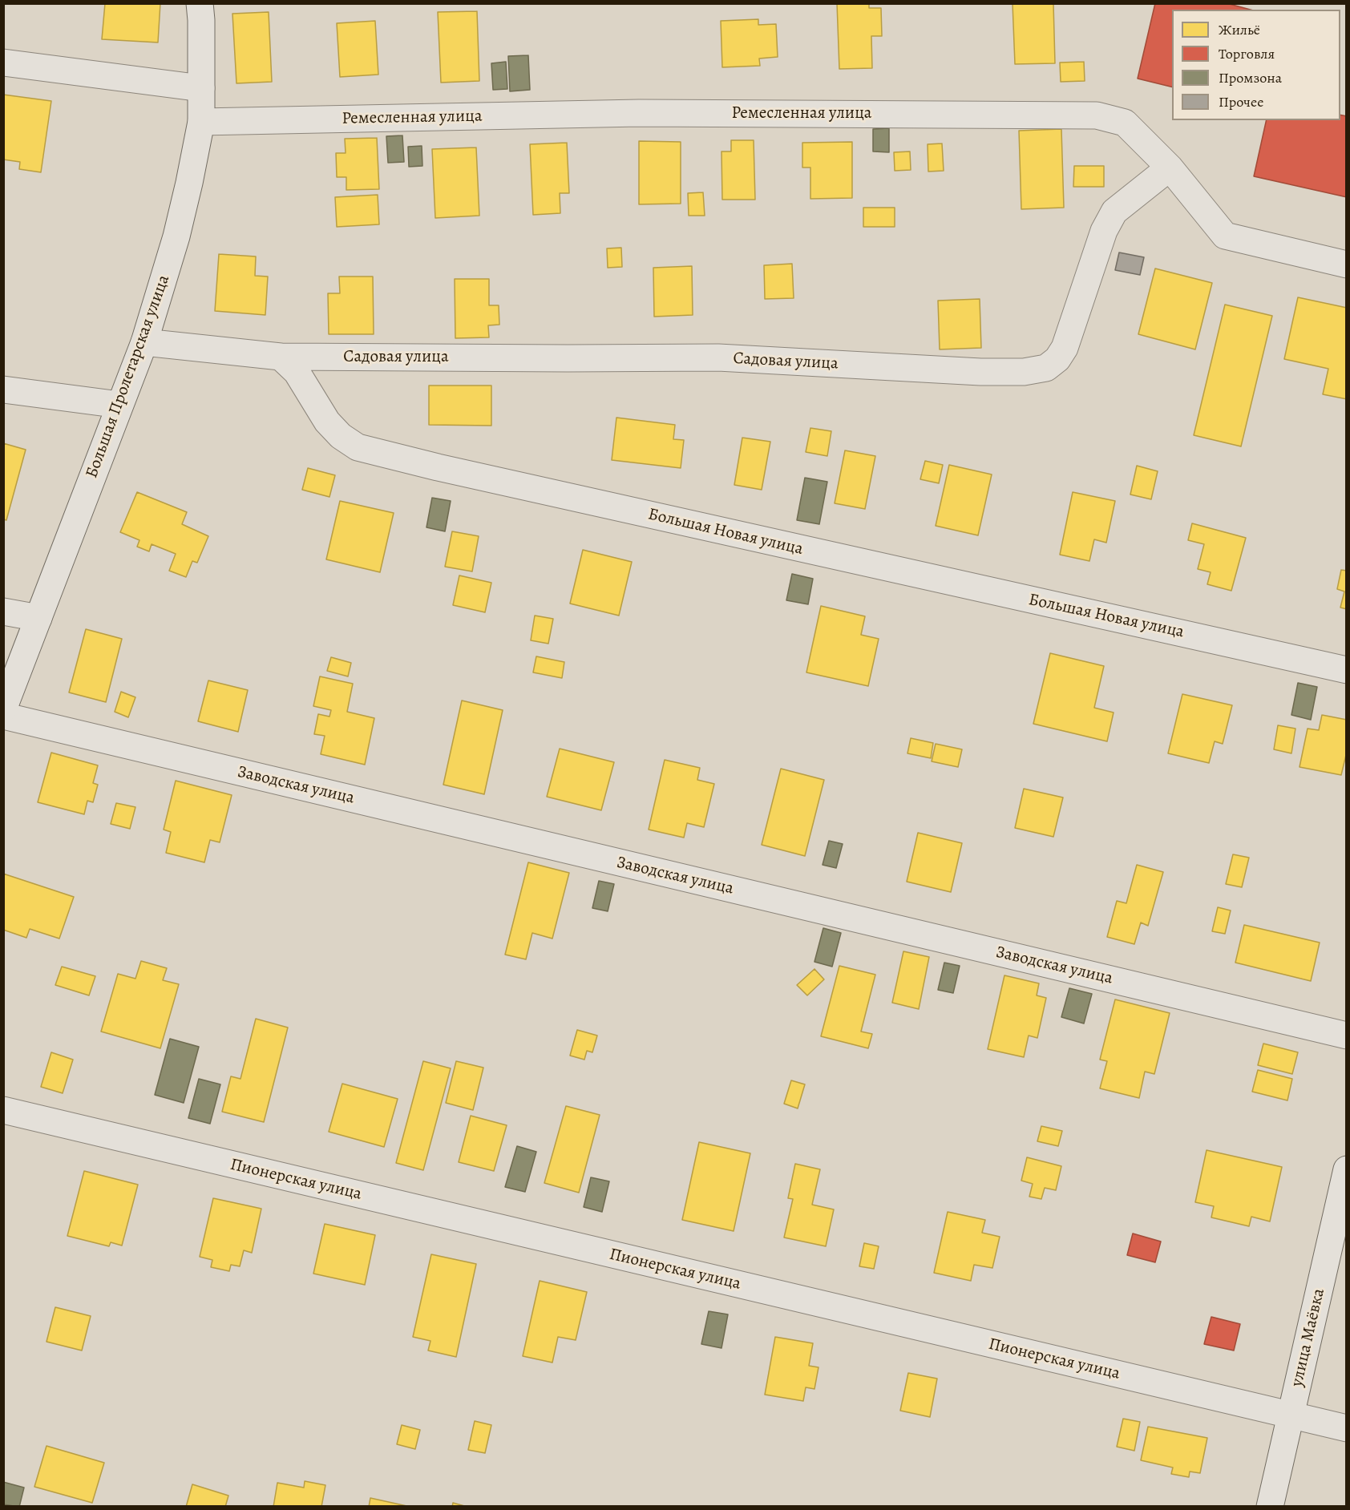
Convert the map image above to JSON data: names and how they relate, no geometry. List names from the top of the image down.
{
  "streets": {
    "street": [
      "Ремесленная улица",
      "Садовая улица",
      "Большая Пролетарская улица",
      "Большая Новая улица",
      "Заводская улица",
      "Пионерская улица",
      "улица Маёвка"
    ]
  },
  "crossings": [
    ["Ремесленная улица", "Садовая улица"],
    ["Ремесленная улица", "Большая Пролетарская улица"],
    ["Садовая улица", "Большая Новая улица"],
    ["Пионерская улица", "улица Маёвка"]
  ],
  "legend": [
    "Жильё",
    "Торговля",
    "Промзона",
    "Прочее"
  ]
}
